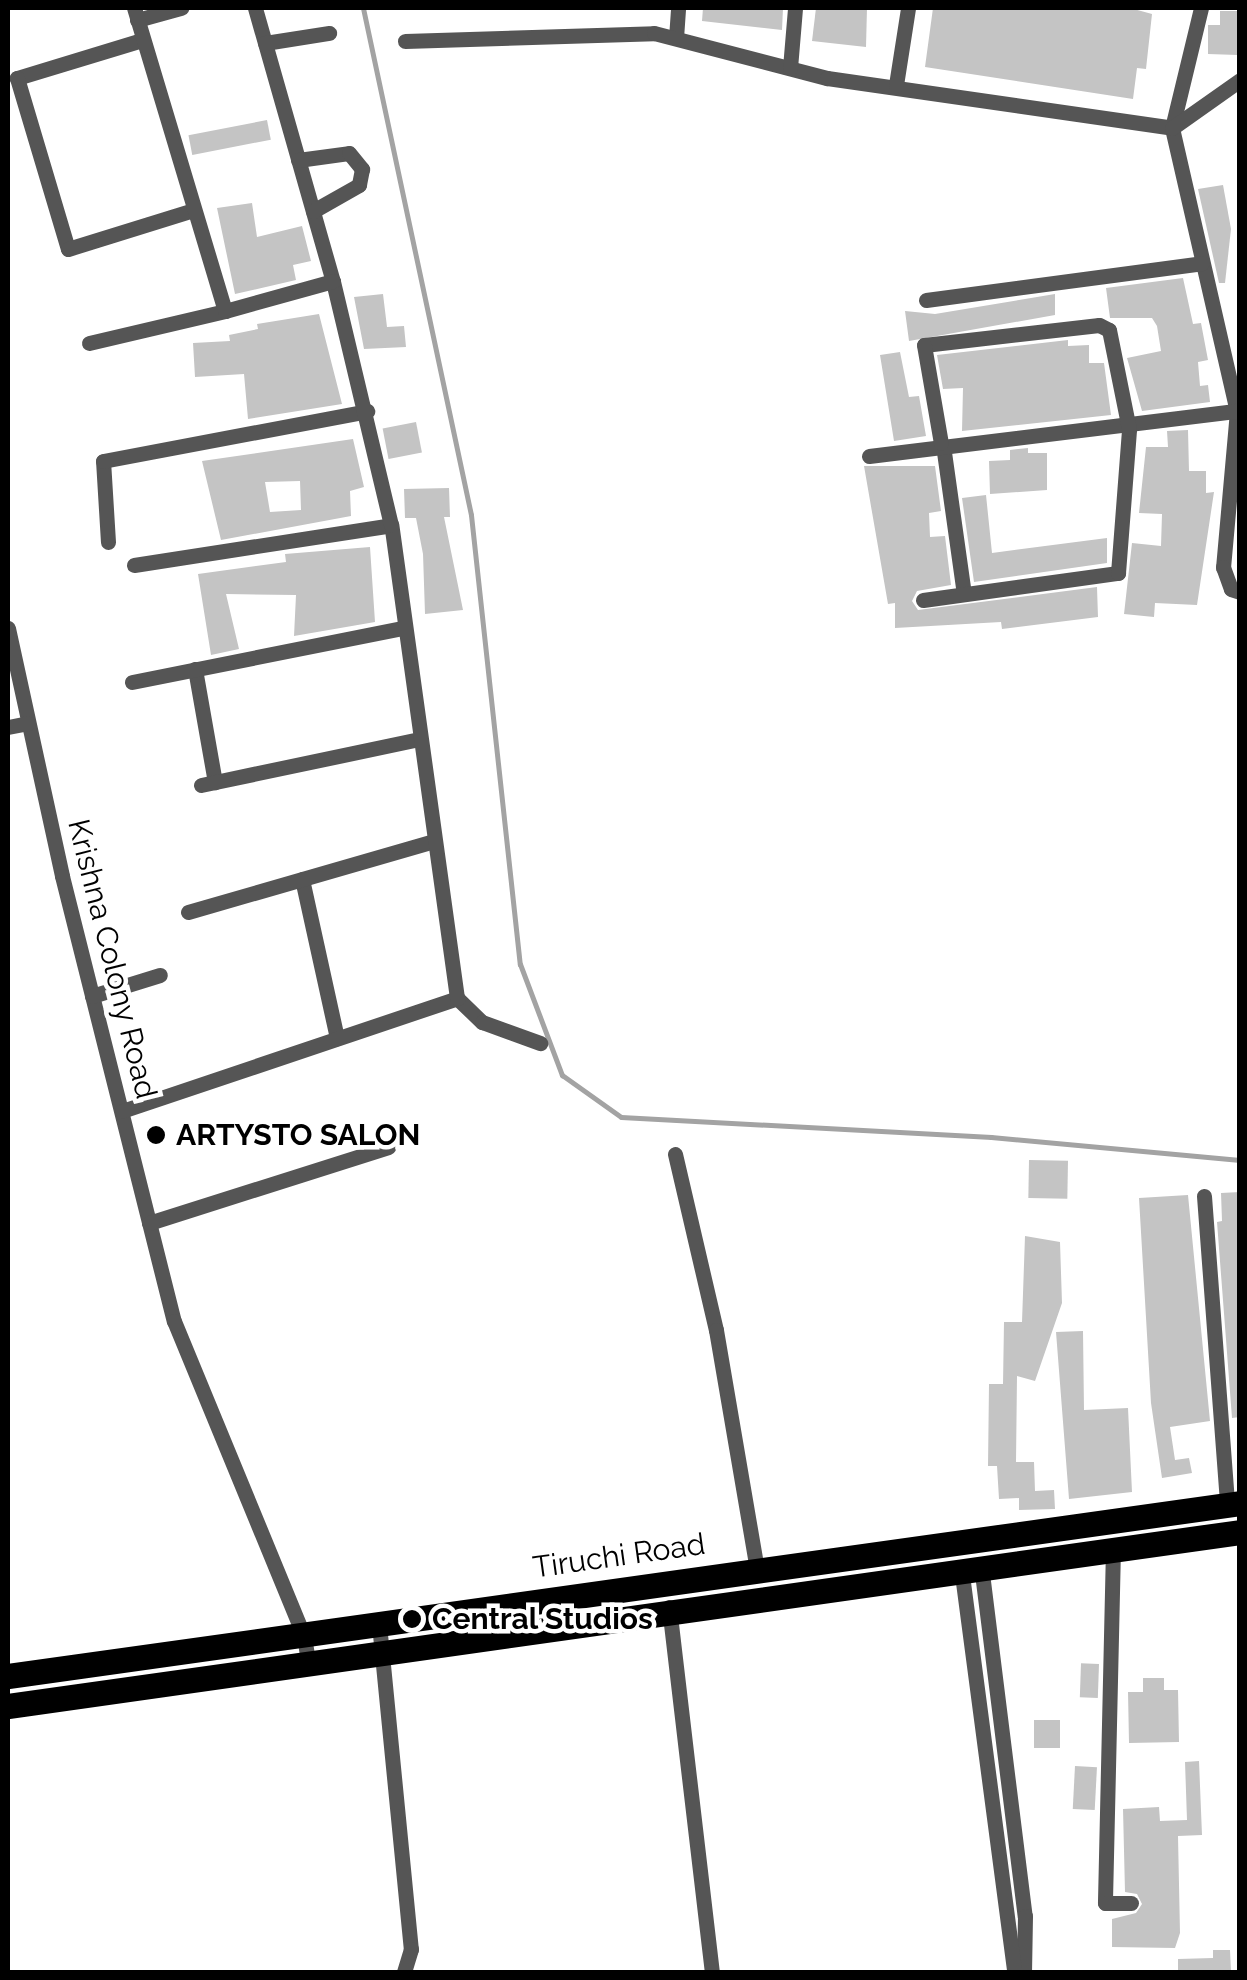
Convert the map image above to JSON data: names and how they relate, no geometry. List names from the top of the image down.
{
  "streets": {
    "highway": ["Tiruchi Road"],
    "street": ["Krishna Colony Road"]
  },
  "crossings": [
    ["Krishna Colony Road", "Tiruchi Road"]
  ],
  "places": ["ARTYSTO SALON", "Central Studios"]
}
